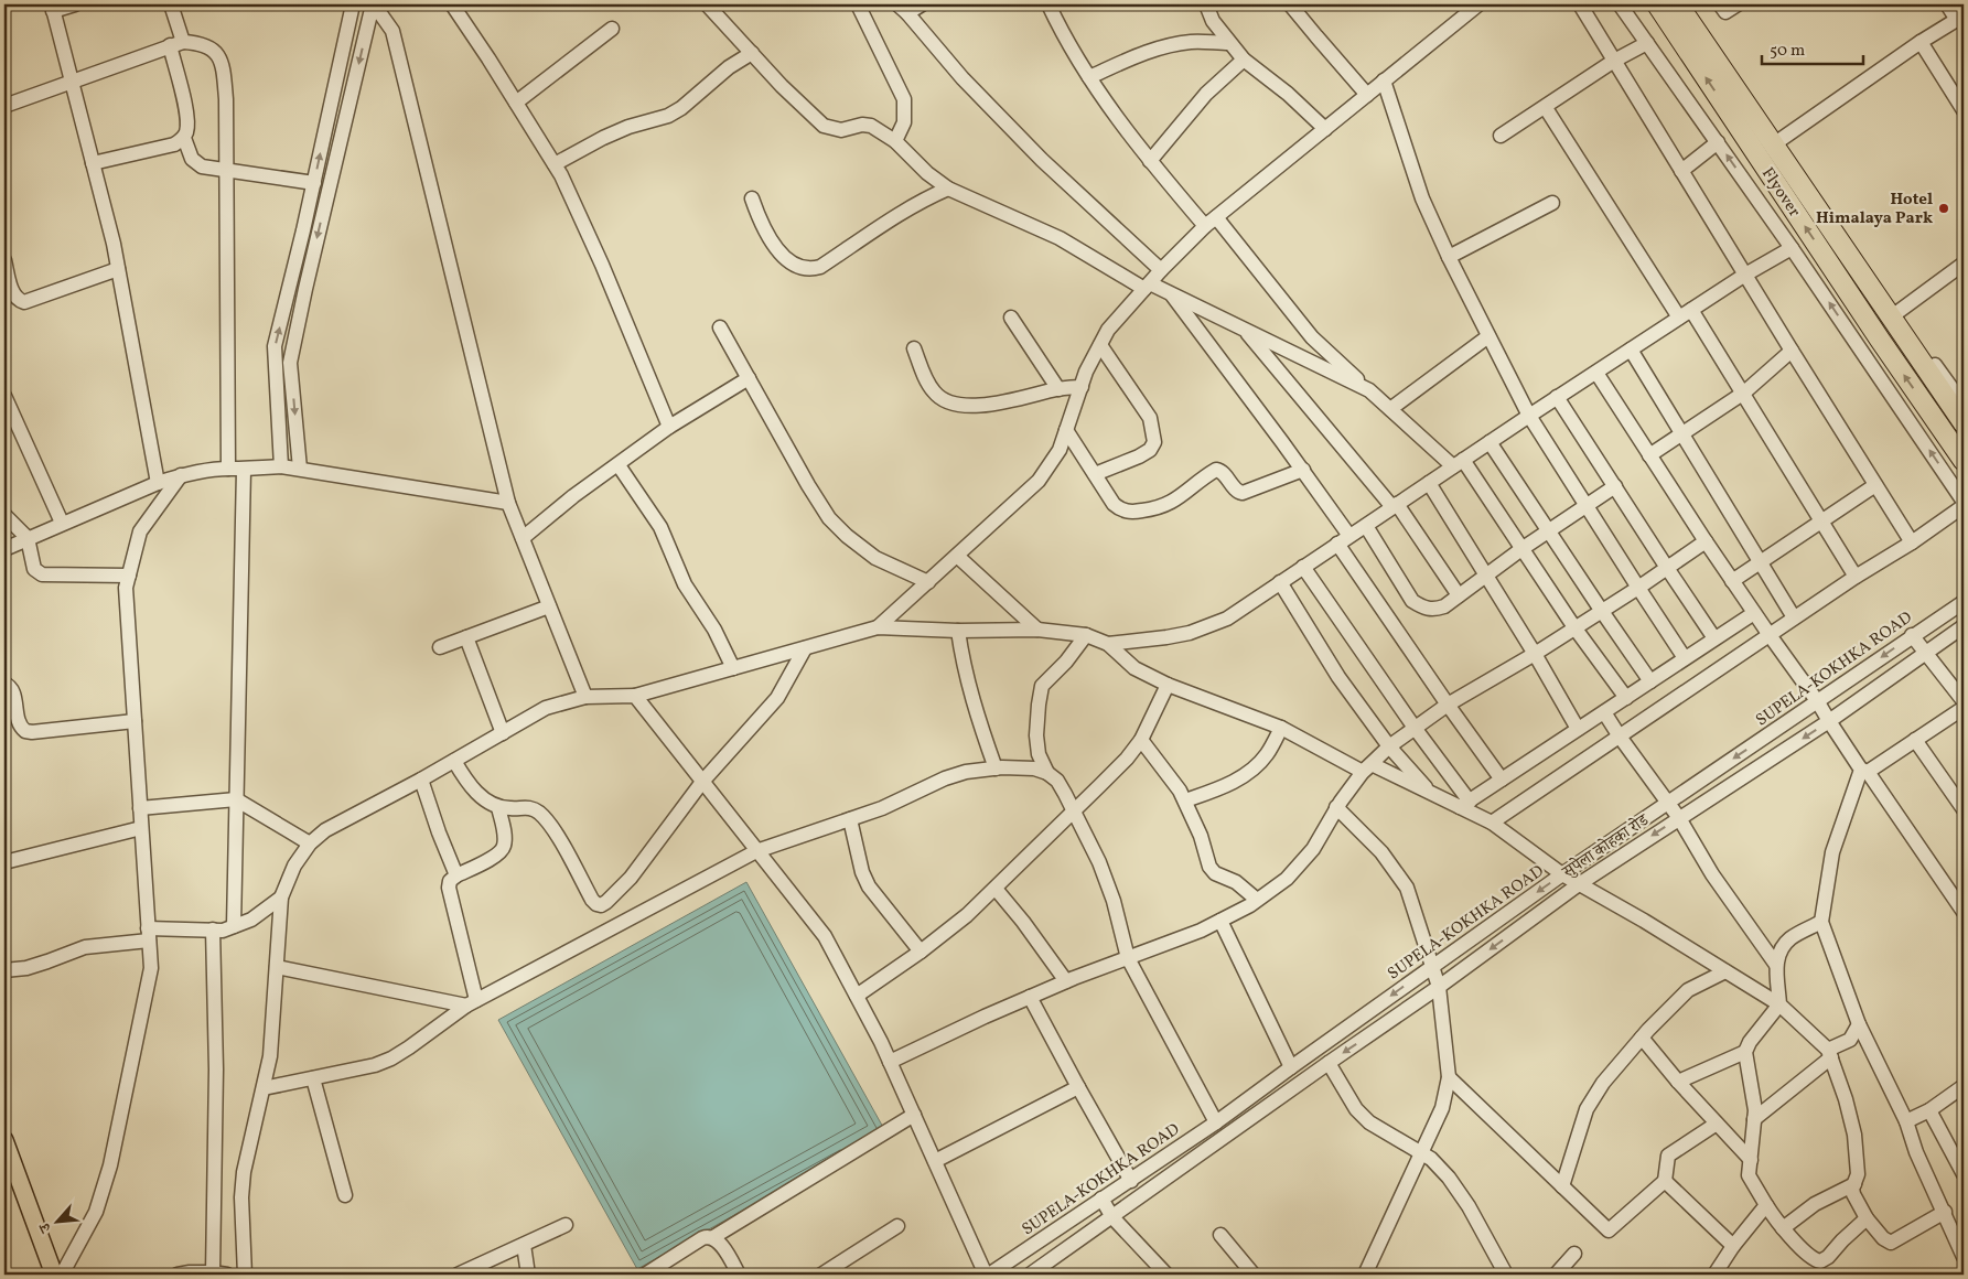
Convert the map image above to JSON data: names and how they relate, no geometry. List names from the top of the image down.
{
  "streets": {
    "highway": ["Flyover"],
    "street": ["SUPELA-KOKHKA ROAD", "सुपेला कोहका रोड"]
  },
  "places": ["Hotel Himalaya Park"],
  "scale_bar": "50 m",
  "north": "bottom left"
}
